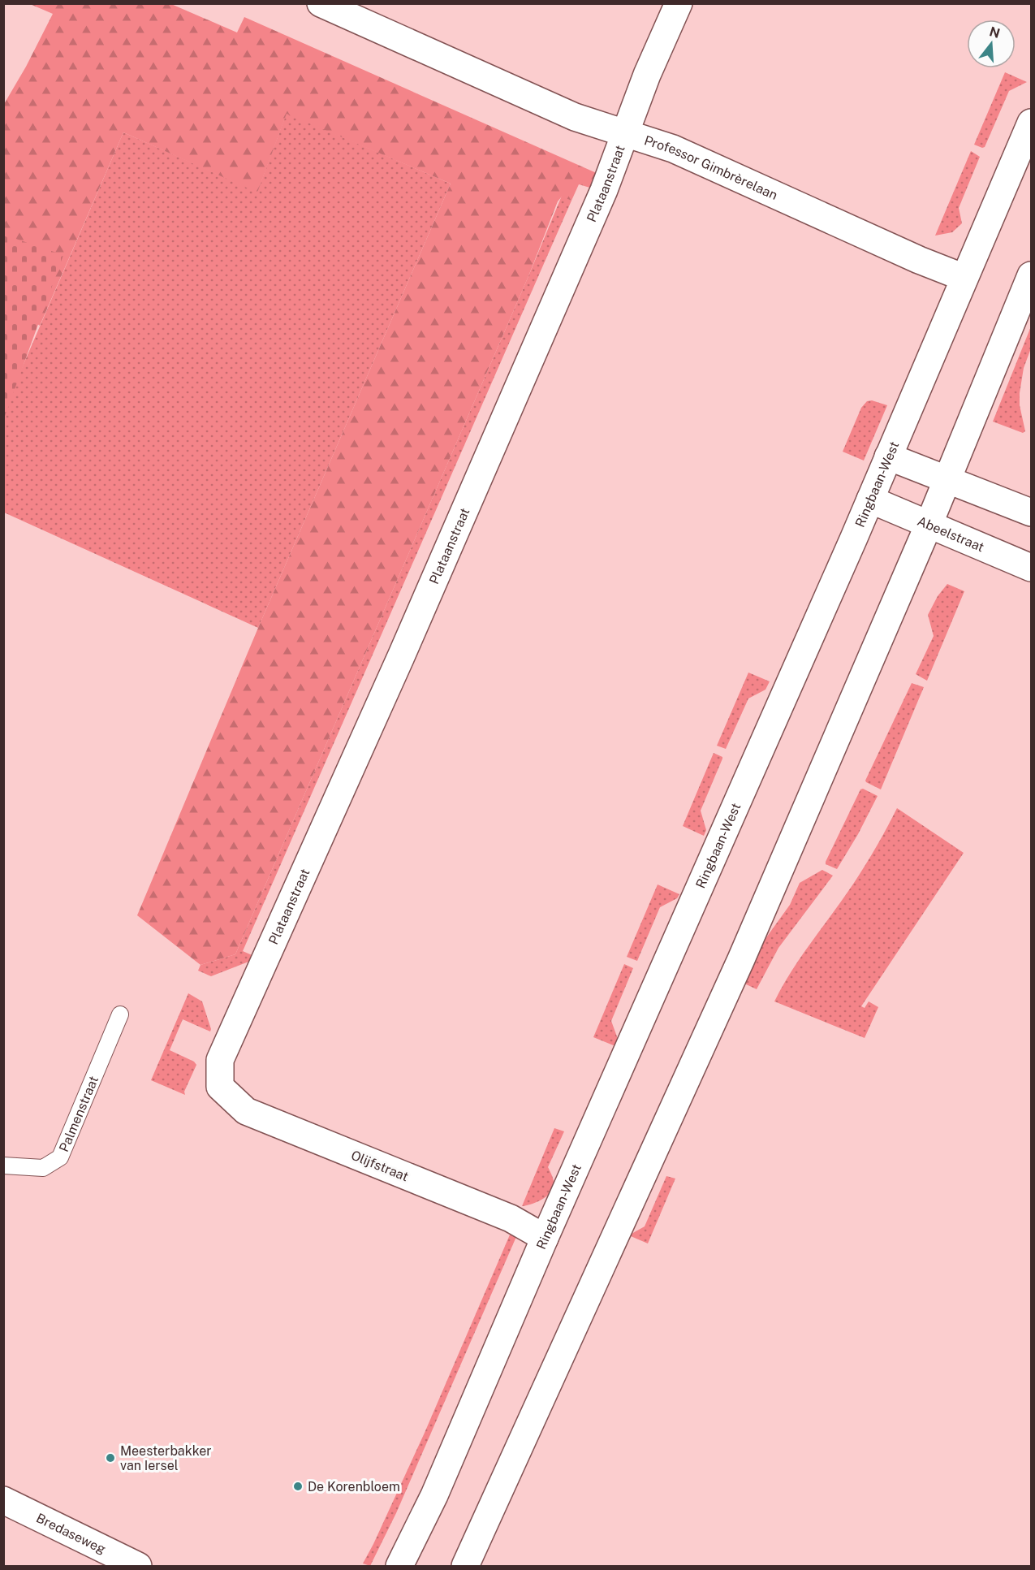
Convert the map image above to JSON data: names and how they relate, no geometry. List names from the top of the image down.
{
  "streets": {
    "main road": [
      "Professor Gimbrèrelaan",
      "Plataanstraat",
      "Ringbaan-West",
      "Abeelstraat",
      "Olijfstraat",
      "Bredaseweg"
    ],
    "lane": ["Palmenstraat"]
  },
  "crossings": [
    ["Professor Gimbrèrelaan", "Plataanstraat"],
    ["Professor Gimbrèrelaan", "Ringbaan-West"],
    ["Plataanstraat", "Olijfstraat"],
    ["Ringbaan-West", "Abeelstraat"],
    ["Ringbaan-West", "Olijfstraat"]
  ],
  "places": ["Meesterbakker van Iersel", "De Korenbloem"],
  "north": "top"
}
